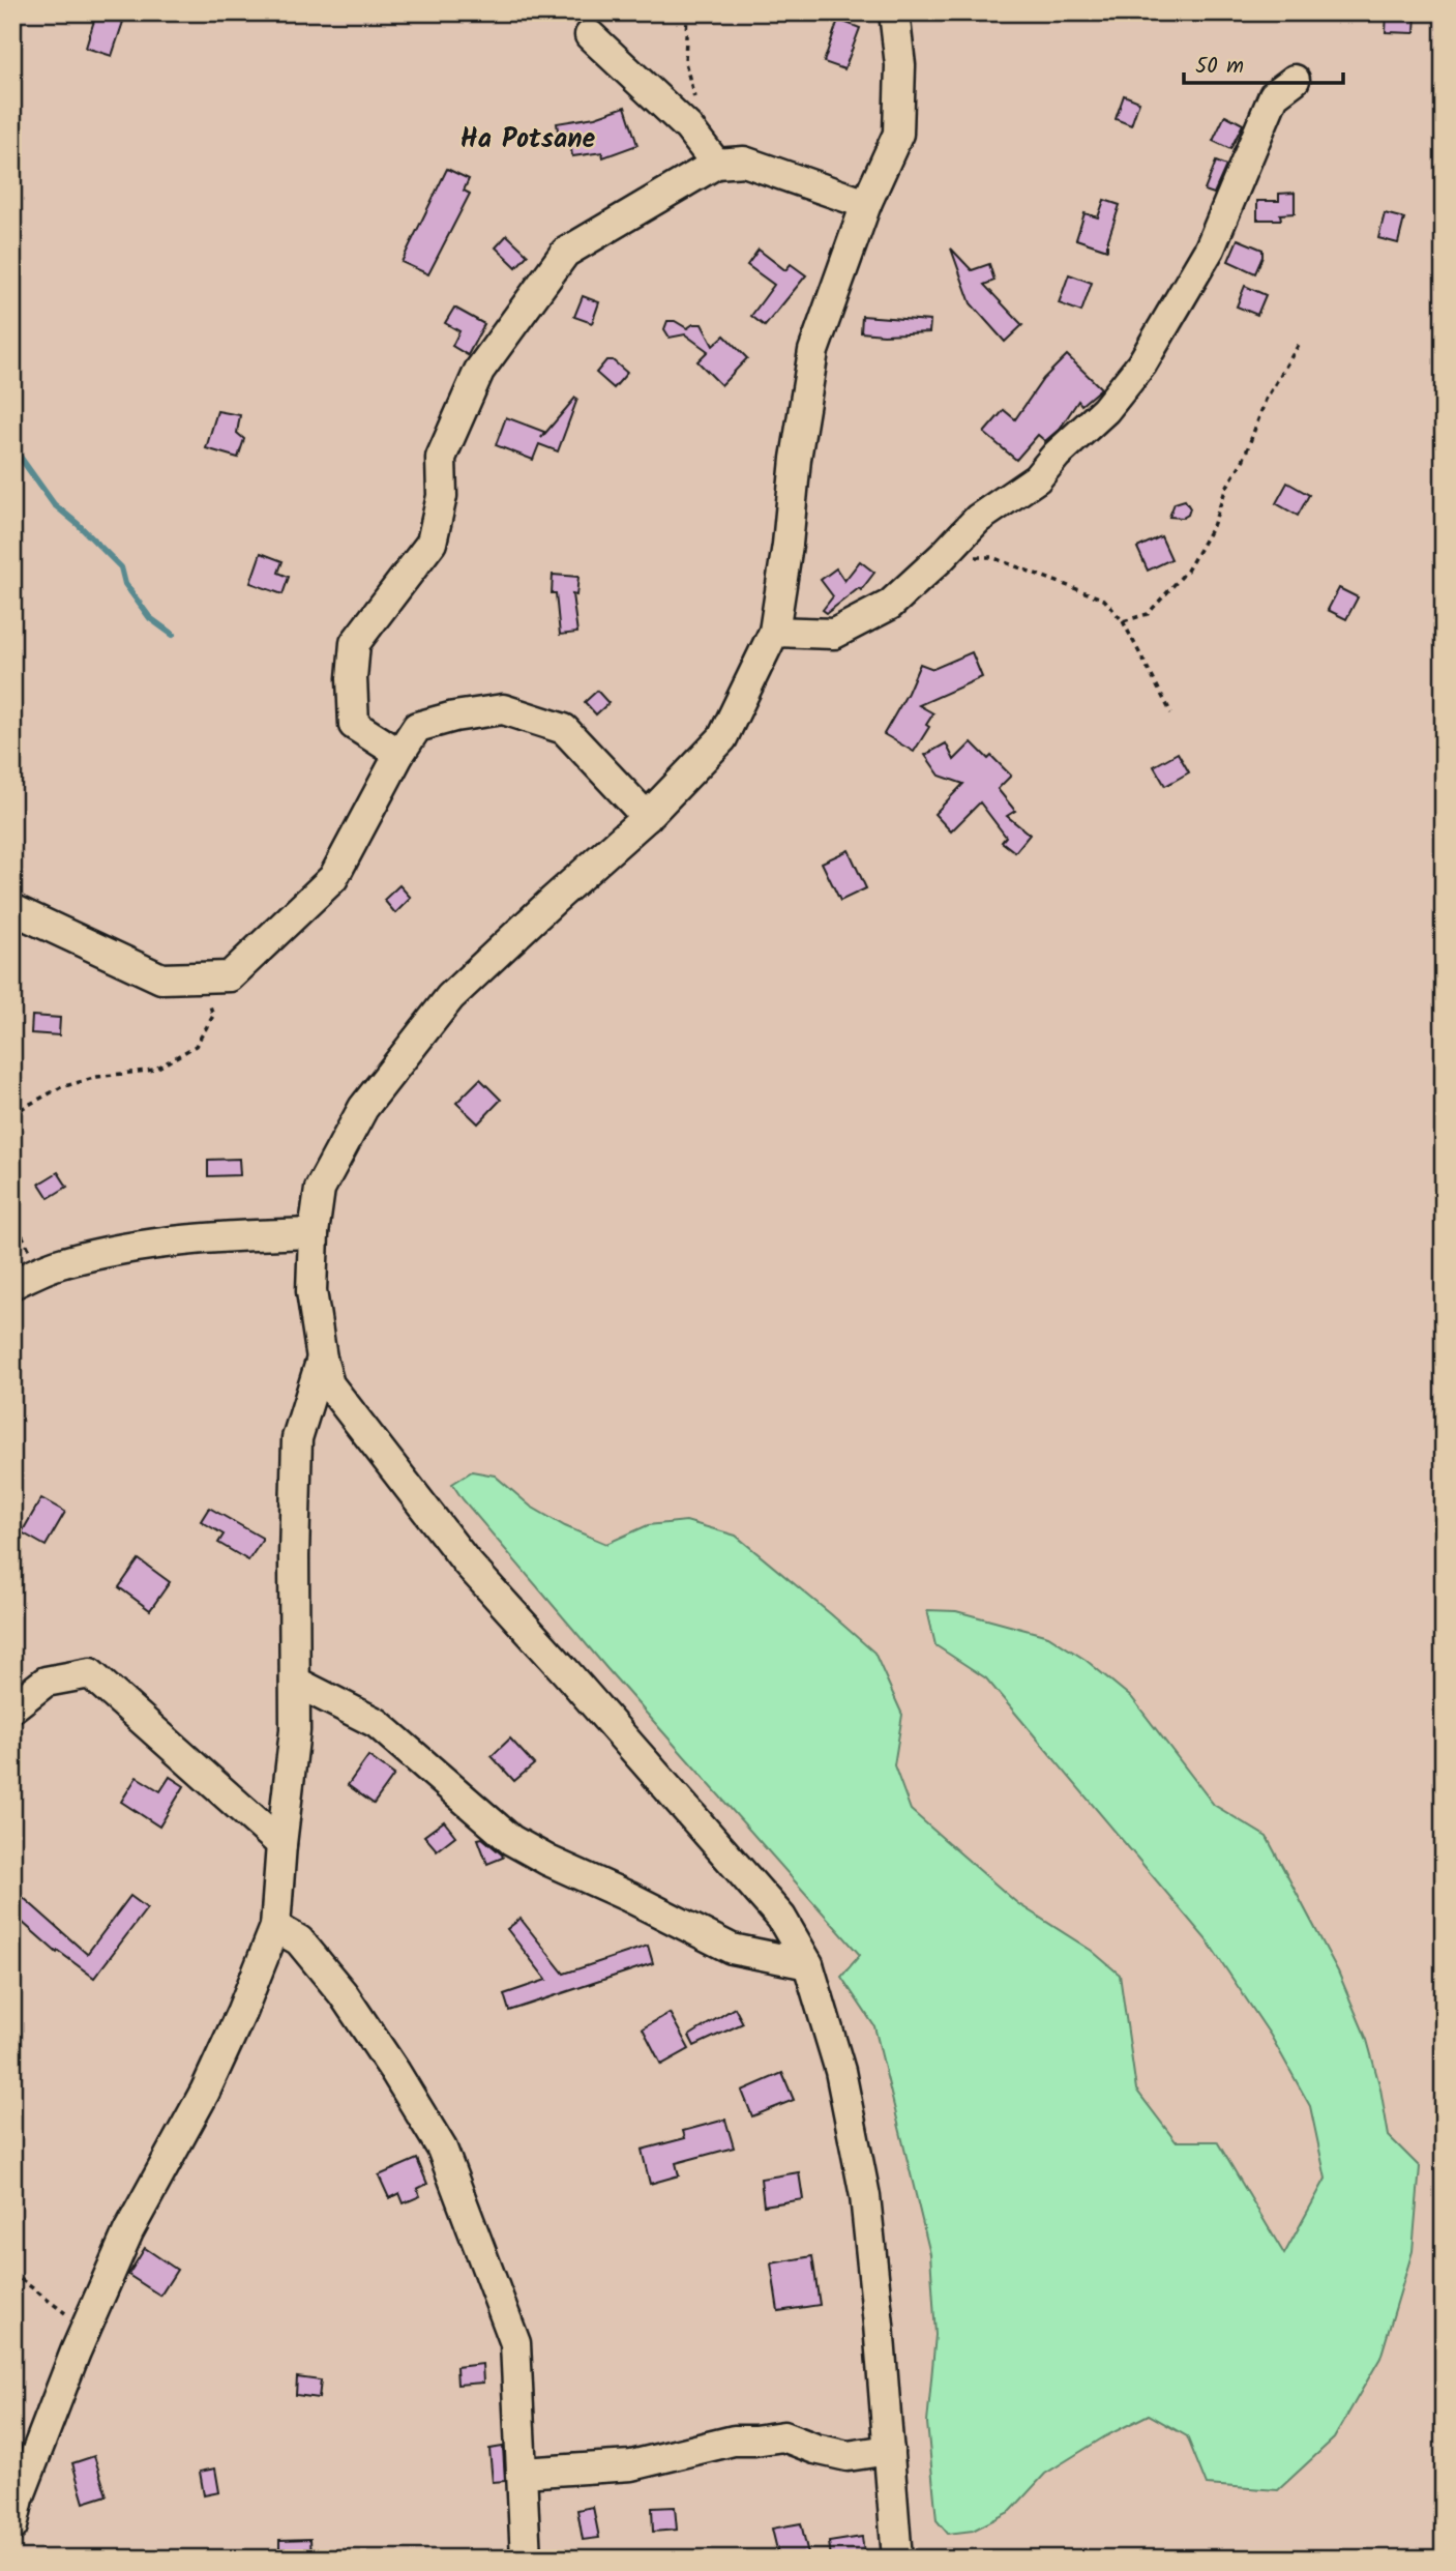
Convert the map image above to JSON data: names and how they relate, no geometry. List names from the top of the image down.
{
  "districts": ["Ha Potsane"],
  "scale_bar": "50 m"
}
